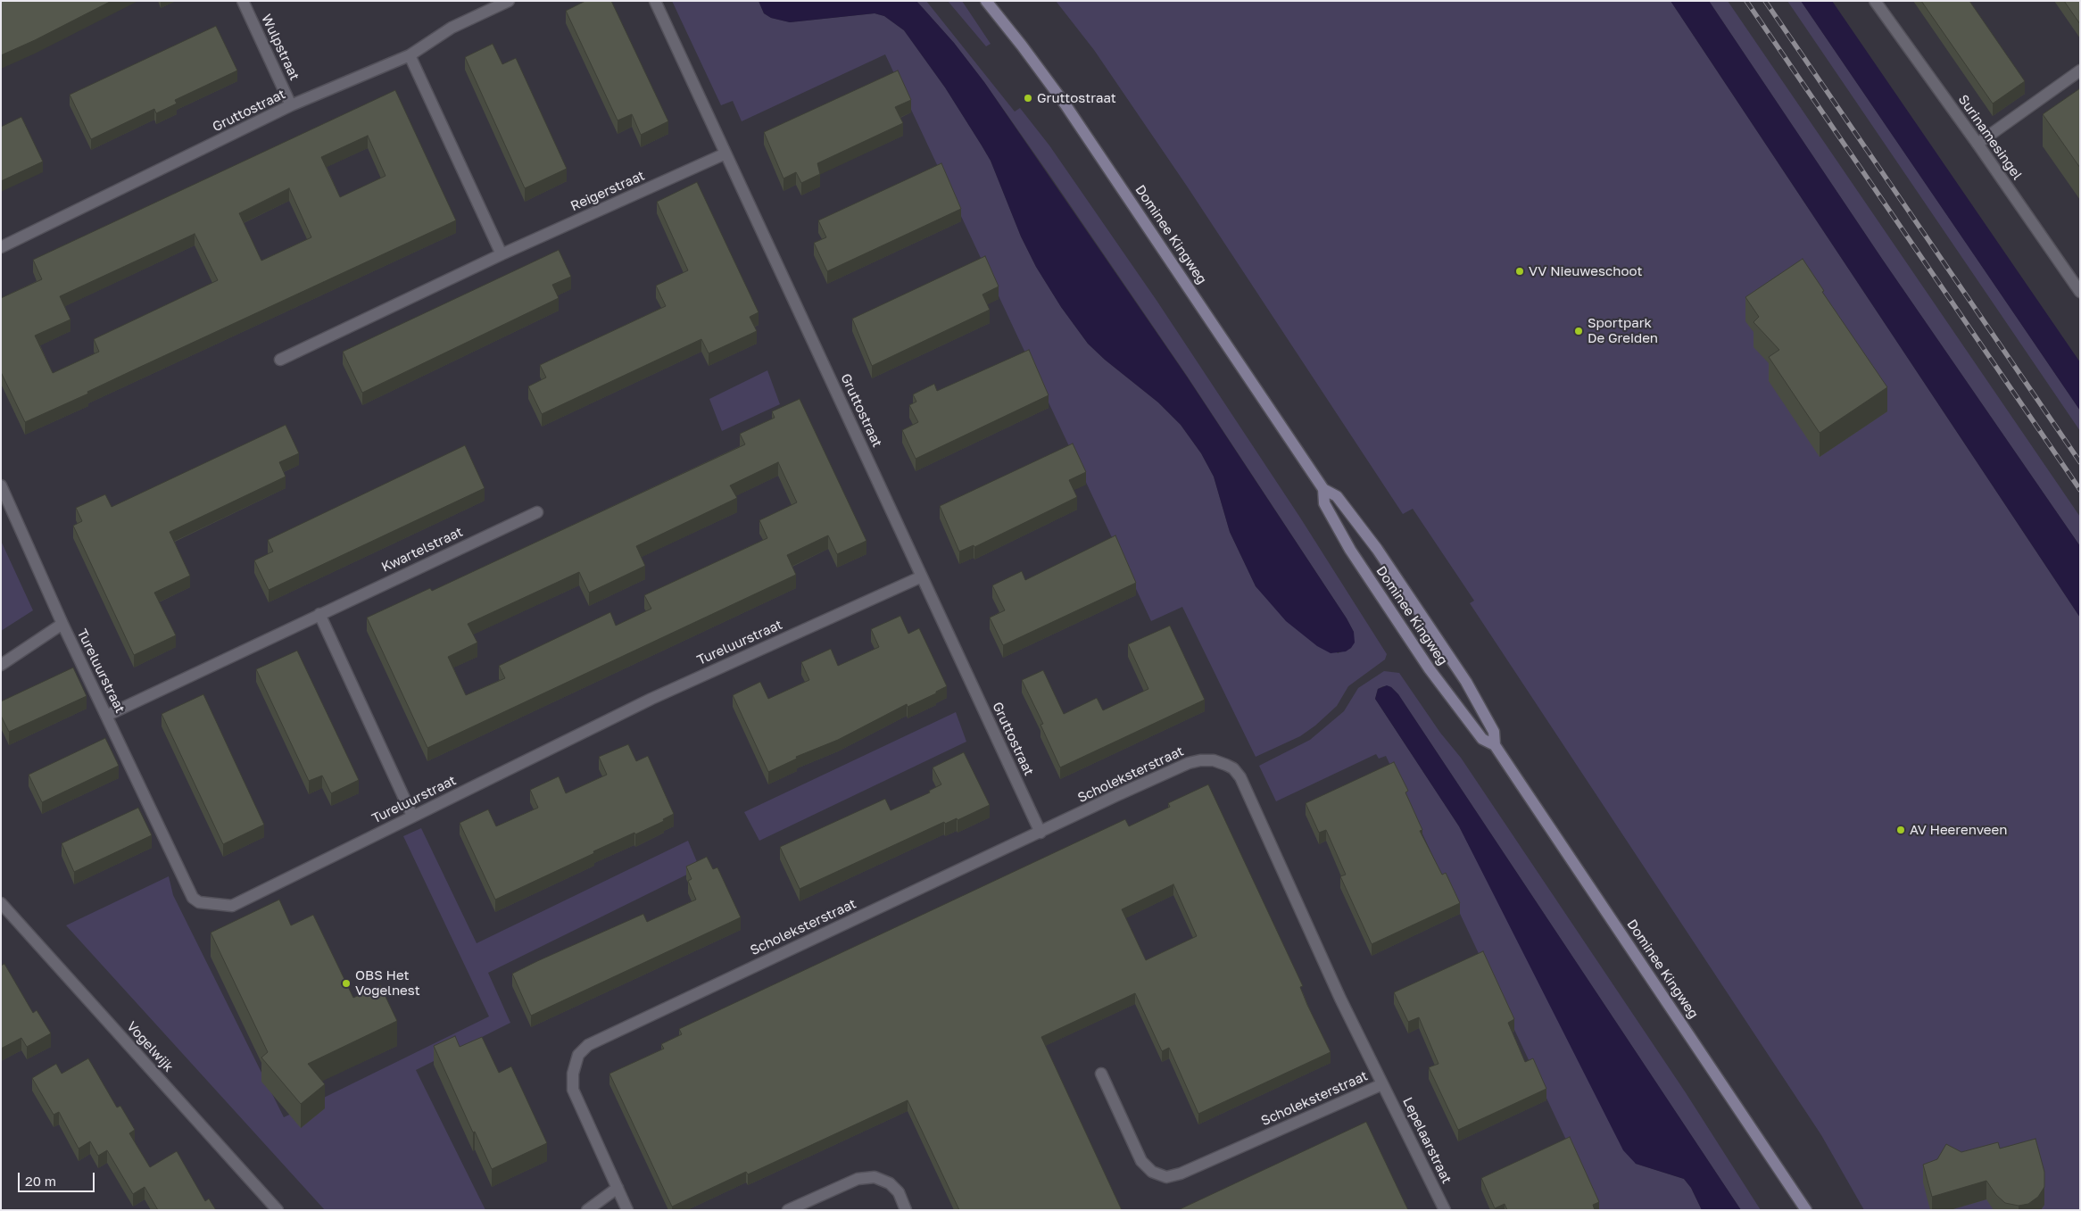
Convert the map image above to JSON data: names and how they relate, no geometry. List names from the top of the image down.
{
  "streets": {
    "main road": ["Dominee Kingweg"],
    "street": [
      "Wulpstraat",
      "Gruttostraat",
      "Surinamesingel",
      "Reigerstraat",
      "Kwartelstraat",
      "Tureluurstraat",
      "Scholeksterstraat",
      "Vogelwijk",
      "Lepelaarstraat"
    ]
  },
  "crossings": [
    ["Wulpstraat", "Gruttostraat"],
    ["Gruttostraat", "Reigerstraat"],
    ["Gruttostraat", "Tureluurstraat"],
    ["Gruttostraat", "Scholeksterstraat"],
    ["Kwartelstraat", "Tureluurstraat"],
    ["Scholeksterstraat", "Lepelaarstraat"]
  ],
  "places": [
    "Gruttostraat",
    "VV Nieuweschoot",
    "Sportpark De Greiden",
    "AV Heerenveen",
    "OBS Het Vogelnest"
  ],
  "scale_bar": "20 m"
}
